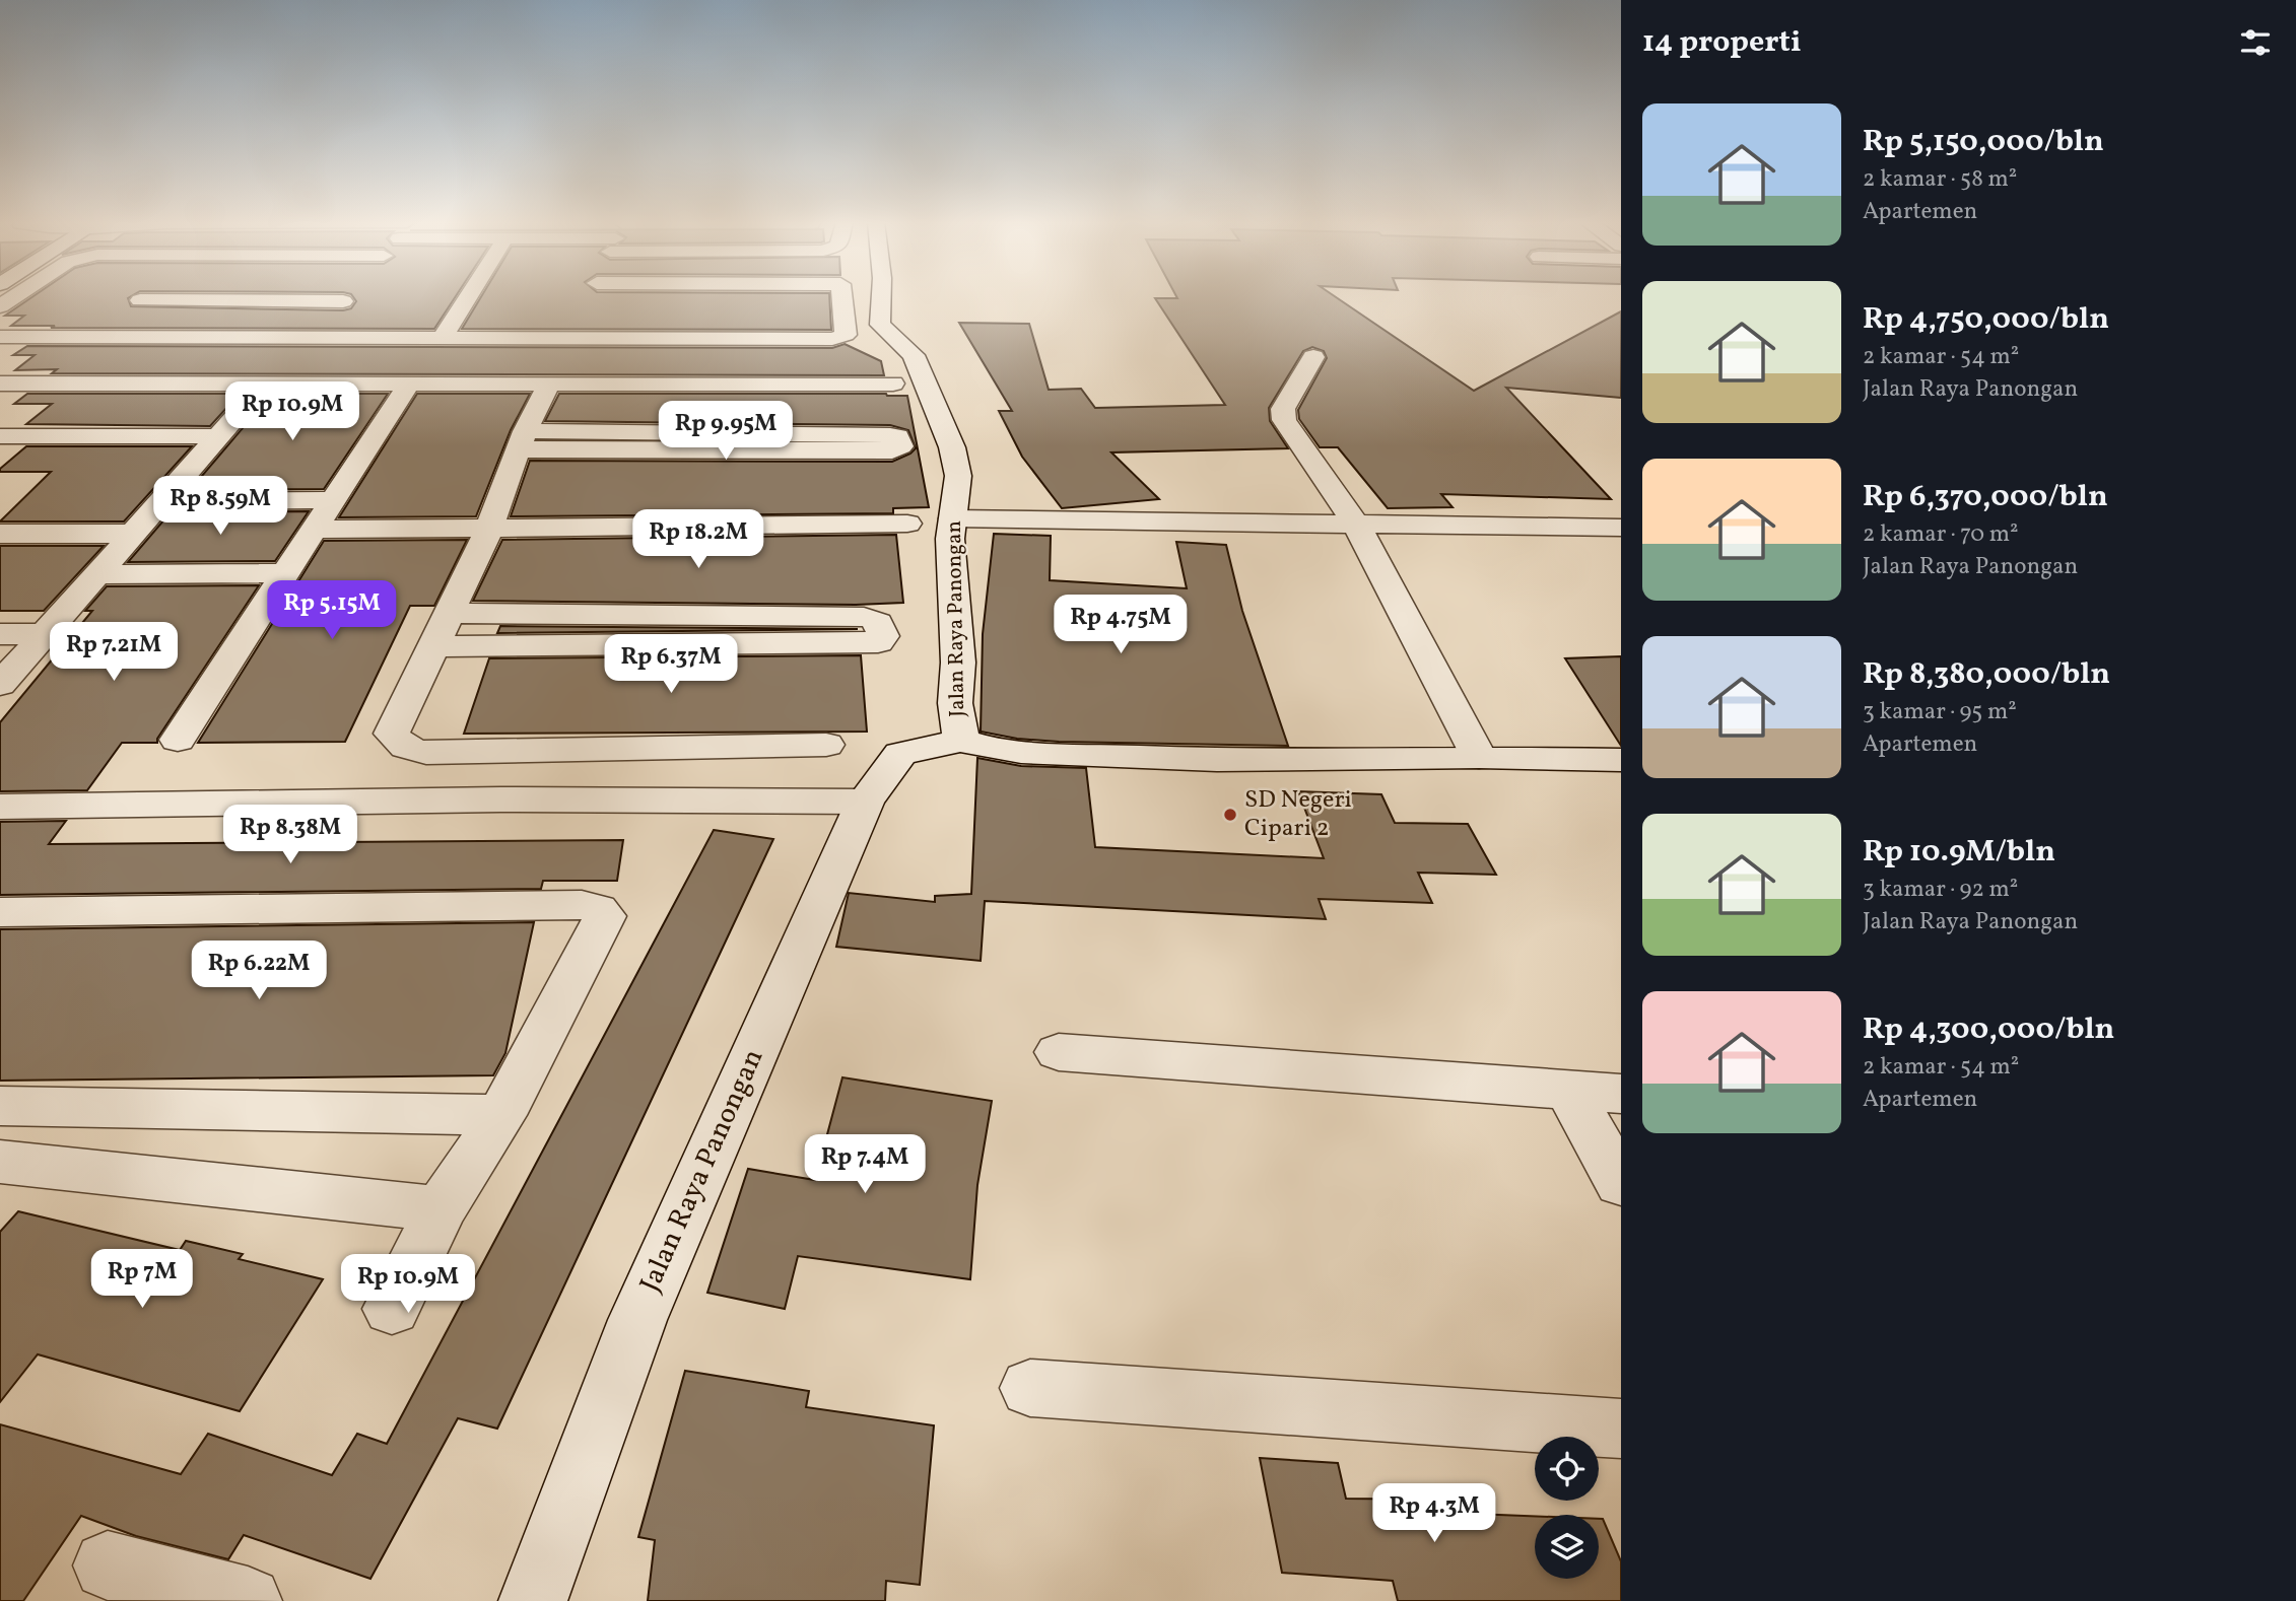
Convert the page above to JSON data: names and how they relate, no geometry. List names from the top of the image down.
{
  "streets": {
    "street": ["Jalan Raya Panongan"]
  },
  "places": ["SD Negeri Cipari 2"],
  "page": {
    "heading": "14 properti",
    "list": [
      {
        "name": "Rp 5,150,000/bln",
        "note": "2 kamar · 58 m² · Apartemen"
      },
      {
        "name": "Rp 4,750,000/bln",
        "note": "2 kamar · 54 m² · Jalan Raya Panongan"
      },
      {
        "name": "Rp 6,370,000/bln",
        "note": "2 kamar · 70 m² · Jalan Raya Panongan"
      },
      {
        "name": "Rp 8,380,000/bln",
        "note": "3 kamar · 95 m² · Apartemen"
      },
      {
        "name": "Rp 10.9M/bln",
        "note": "3 kamar · 92 m² · Jalan Raya Panongan"
      },
      {
        "name": "Rp 4,300,000/bln",
        "note": "2 kamar · 54 m² · Apartemen"
      }
    ],
    "price": [
      "Rp 10.9M",
      "Rp 9.95M",
      "Rp 8.59M",
      "Rp 18.2M",
      "Rp 5.15M",
      "Rp 4.75M",
      "Rp 7.21M",
      "Rp 6.37M",
      "Rp 8.38M",
      "Rp 6.22M",
      "Rp 7.4M",
      "Rp 7M",
      "Rp 10.9M",
      "Rp 4.3M"
    ]
  }
}
